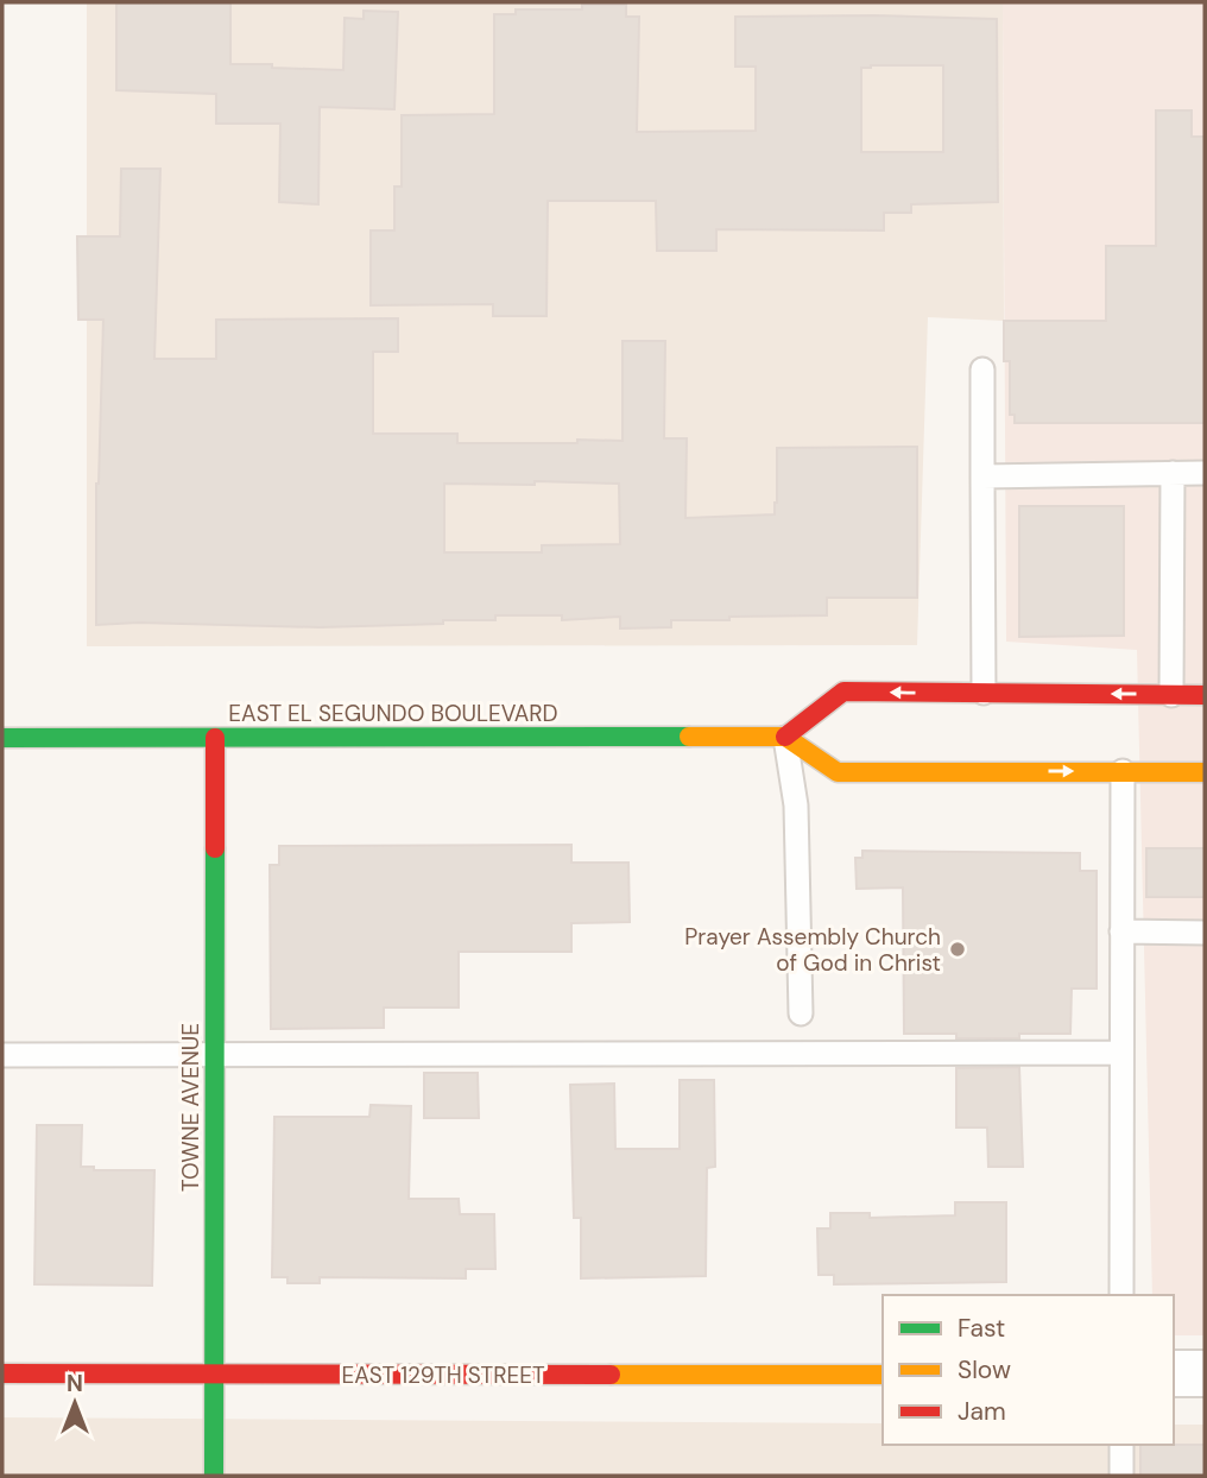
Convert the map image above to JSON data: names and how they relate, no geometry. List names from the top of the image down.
{
  "streets": {
    "main road": ["EAST EL SEGUNDO BOULEVARD", "TOWNE AVENUE", "EAST 129TH STREET"]
  },
  "crossings": [
    ["EAST EL SEGUNDO BOULEVARD", "TOWNE AVENUE"],
    ["TOWNE AVENUE", "EAST 129TH STREET"]
  ],
  "places": ["Prayer Assembly Church of God in Christ"],
  "legend": ["Fast", "Slow", "Jam"],
  "north": "top"
}
